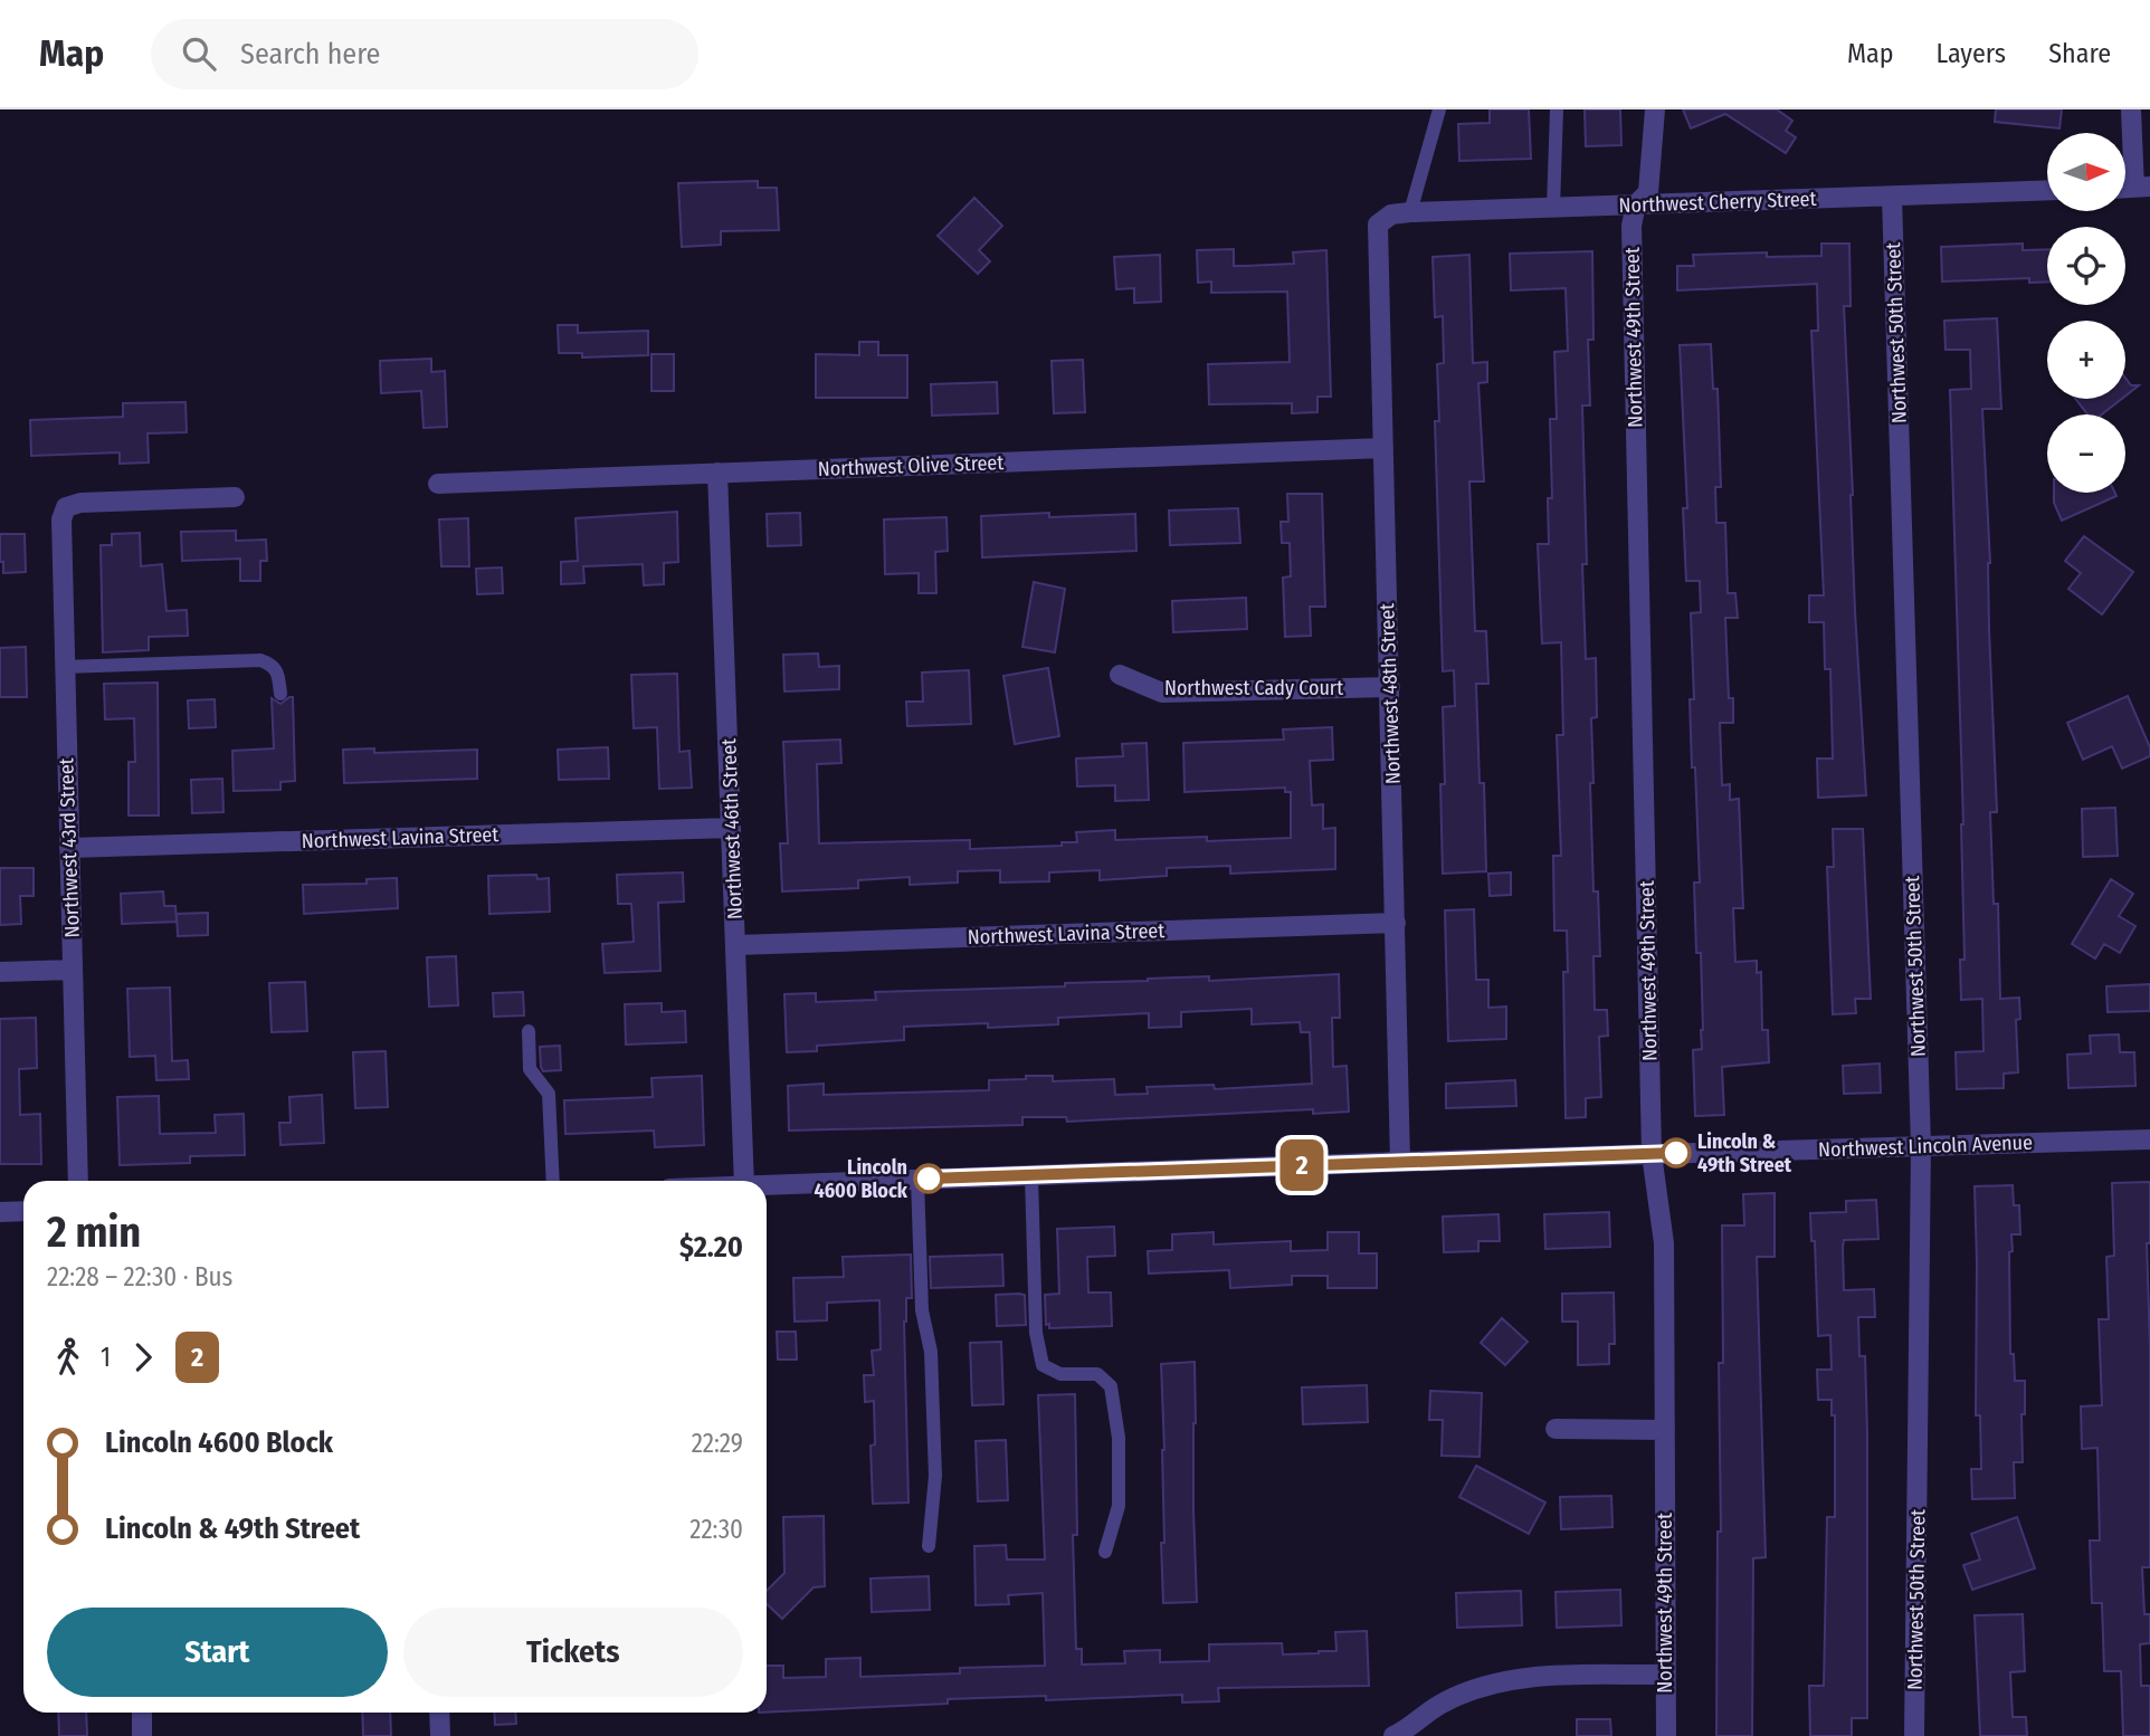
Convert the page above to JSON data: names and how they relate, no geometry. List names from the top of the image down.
{
  "streets": {
    "street": [
      "Northwest Cherry Street",
      "Northwest 50th Street",
      "Northwest 49th Street",
      "Northwest Olive Street",
      "Northwest Cady Court",
      "Northwest 48th Street",
      "Northwest 46th Street",
      "Northwest Lavina Street",
      "Northwest 43rd Street",
      "Northwest Lincoln Avenue"
    ]
  },
  "crossings": [
    ["Northwest Cherry Street", "Northwest 50th Street"],
    ["Northwest Cherry Street", "Northwest 49th Street"],
    ["Northwest Cherry Street", "Northwest 48th Street"],
    ["Northwest 50th Street", "Northwest Lincoln Avenue"],
    ["Northwest 49th Street", "Northwest Lincoln Avenue"],
    ["Northwest Olive Street", "Northwest 48th Street"],
    ["Northwest Olive Street", "Northwest 46th Street"],
    ["Northwest Cady Court", "Northwest 48th Street"],
    ["Northwest 48th Street", "Northwest Lavina Street"],
    ["Northwest 48th Street", "Northwest Lincoln Avenue"],
    ["Northwest 46th Street", "Northwest Lavina Street"],
    ["Northwest Lavina Street", "Northwest 43rd Street"]
  ],
  "places": ["Lincoln & 49th Street", "Lincoln 4600 Block"],
  "lines": ["bus line 2"],
  "north": "right",
  "page": {
    "header": "Map",
    "search": "Search here",
    "nav": ["Map", "Layers", "Share"],
    "on_map": "2",
    "map_buttons": ["+", "−"],
    "heading": ["2 min", "22:28 – 22:30 · Bus", "$2.20"],
    "legs": ["1", "2"],
    "list": [
      {
        "name": "Lincoln 4600 Block",
        "value": "22:29"
      },
      {
        "name": "Lincoln & 49th Street",
        "value": "22:30"
      }
    ],
    "buttons": ["Start", "Tickets"]
  }
}
